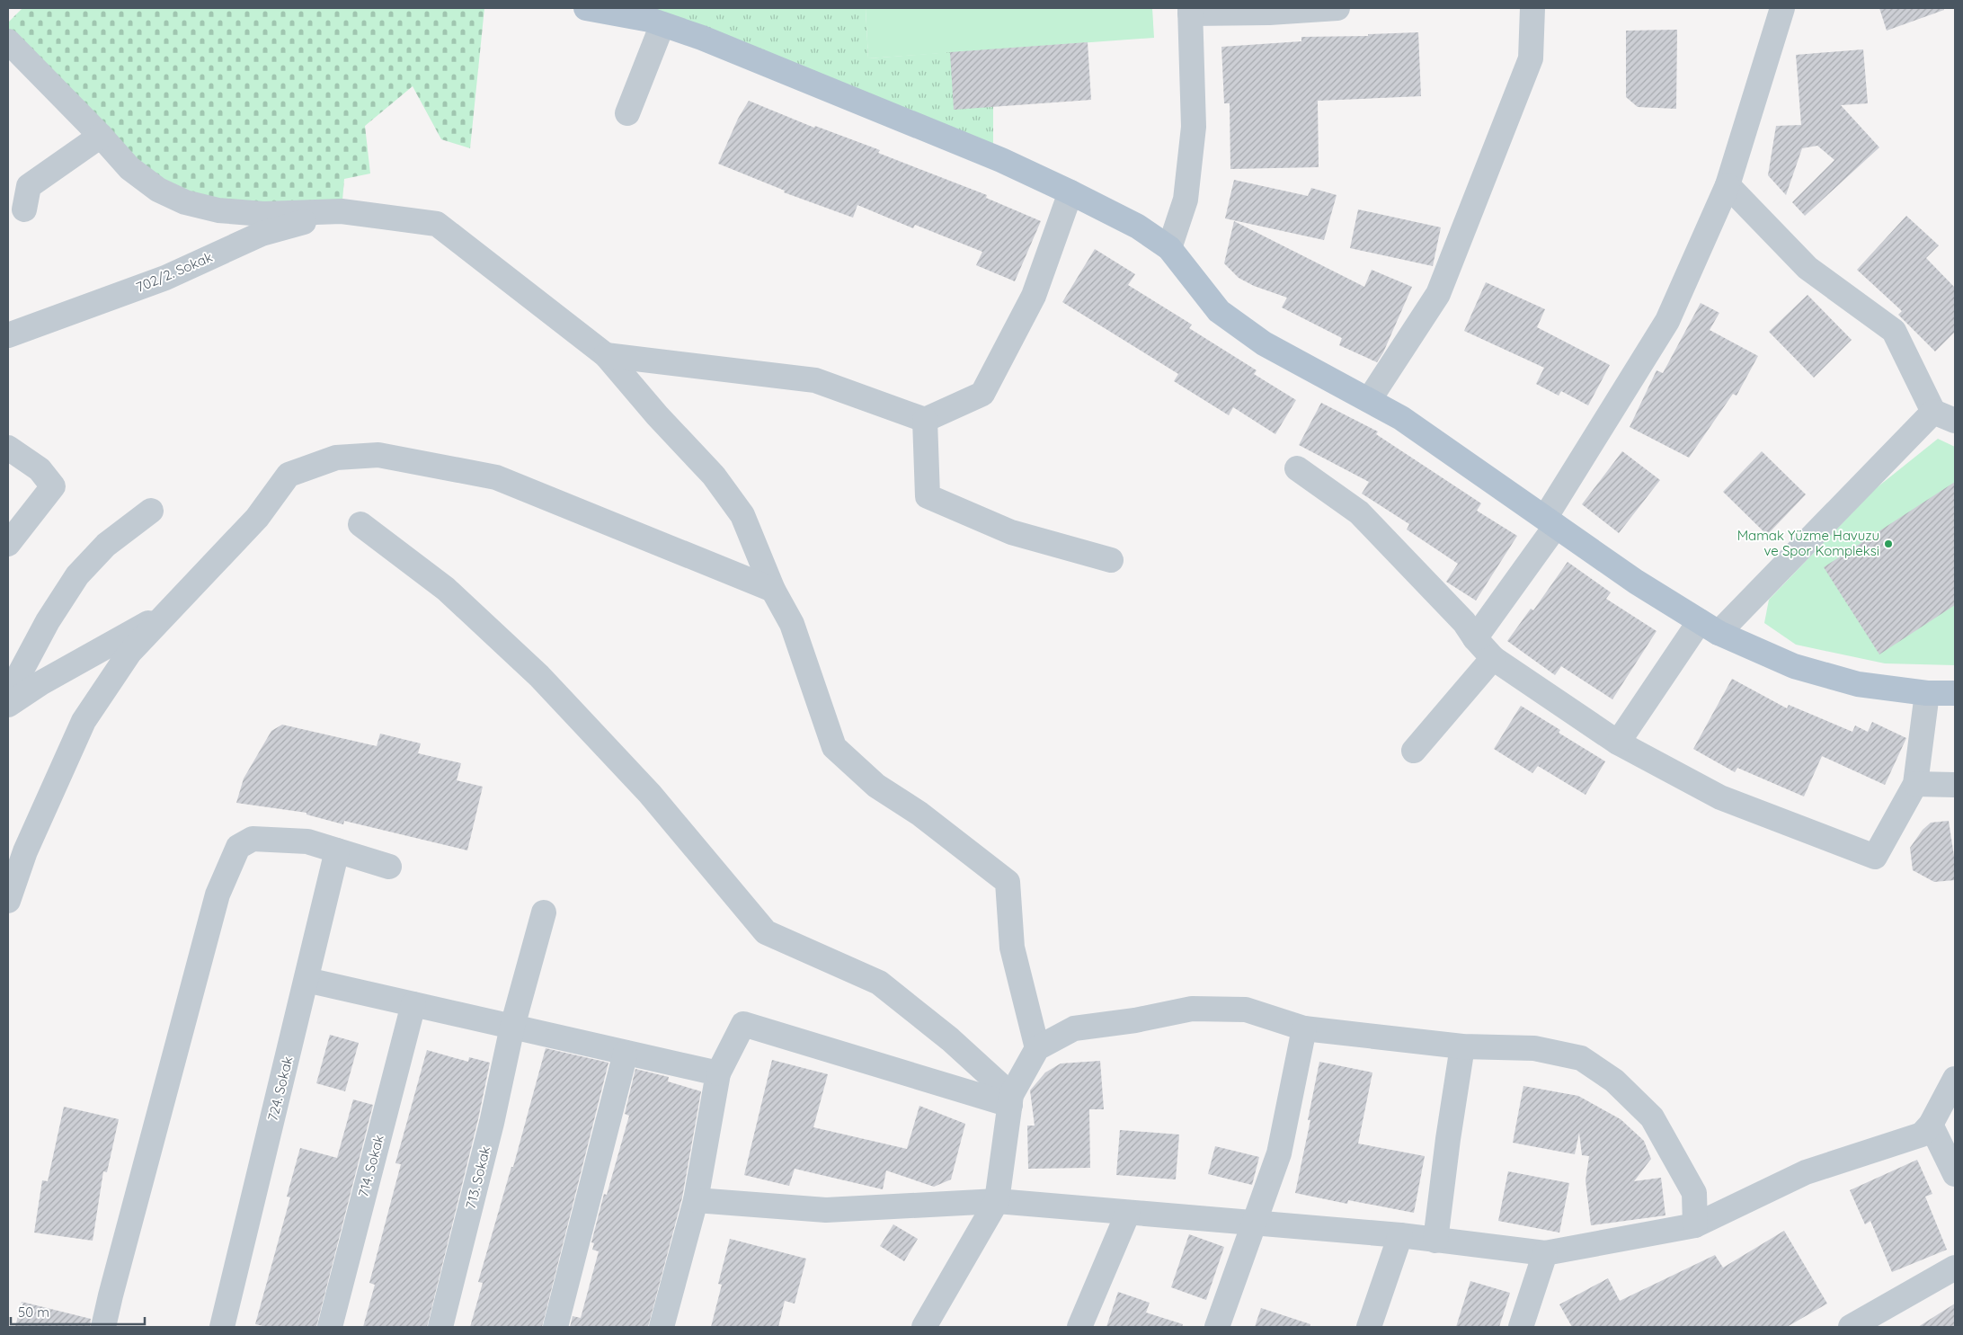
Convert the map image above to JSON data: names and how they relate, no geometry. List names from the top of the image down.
{
  "streets": {
    "street": [
      "702/2. Sokak",
      "724. Sokak",
      "714. Sokak",
      "713. Sokak"
    ]
  },
  "places": ["Mamak Yüzme Havuzu ve Spor Kompleksi"],
  "scale_bar": "50 m"
}
